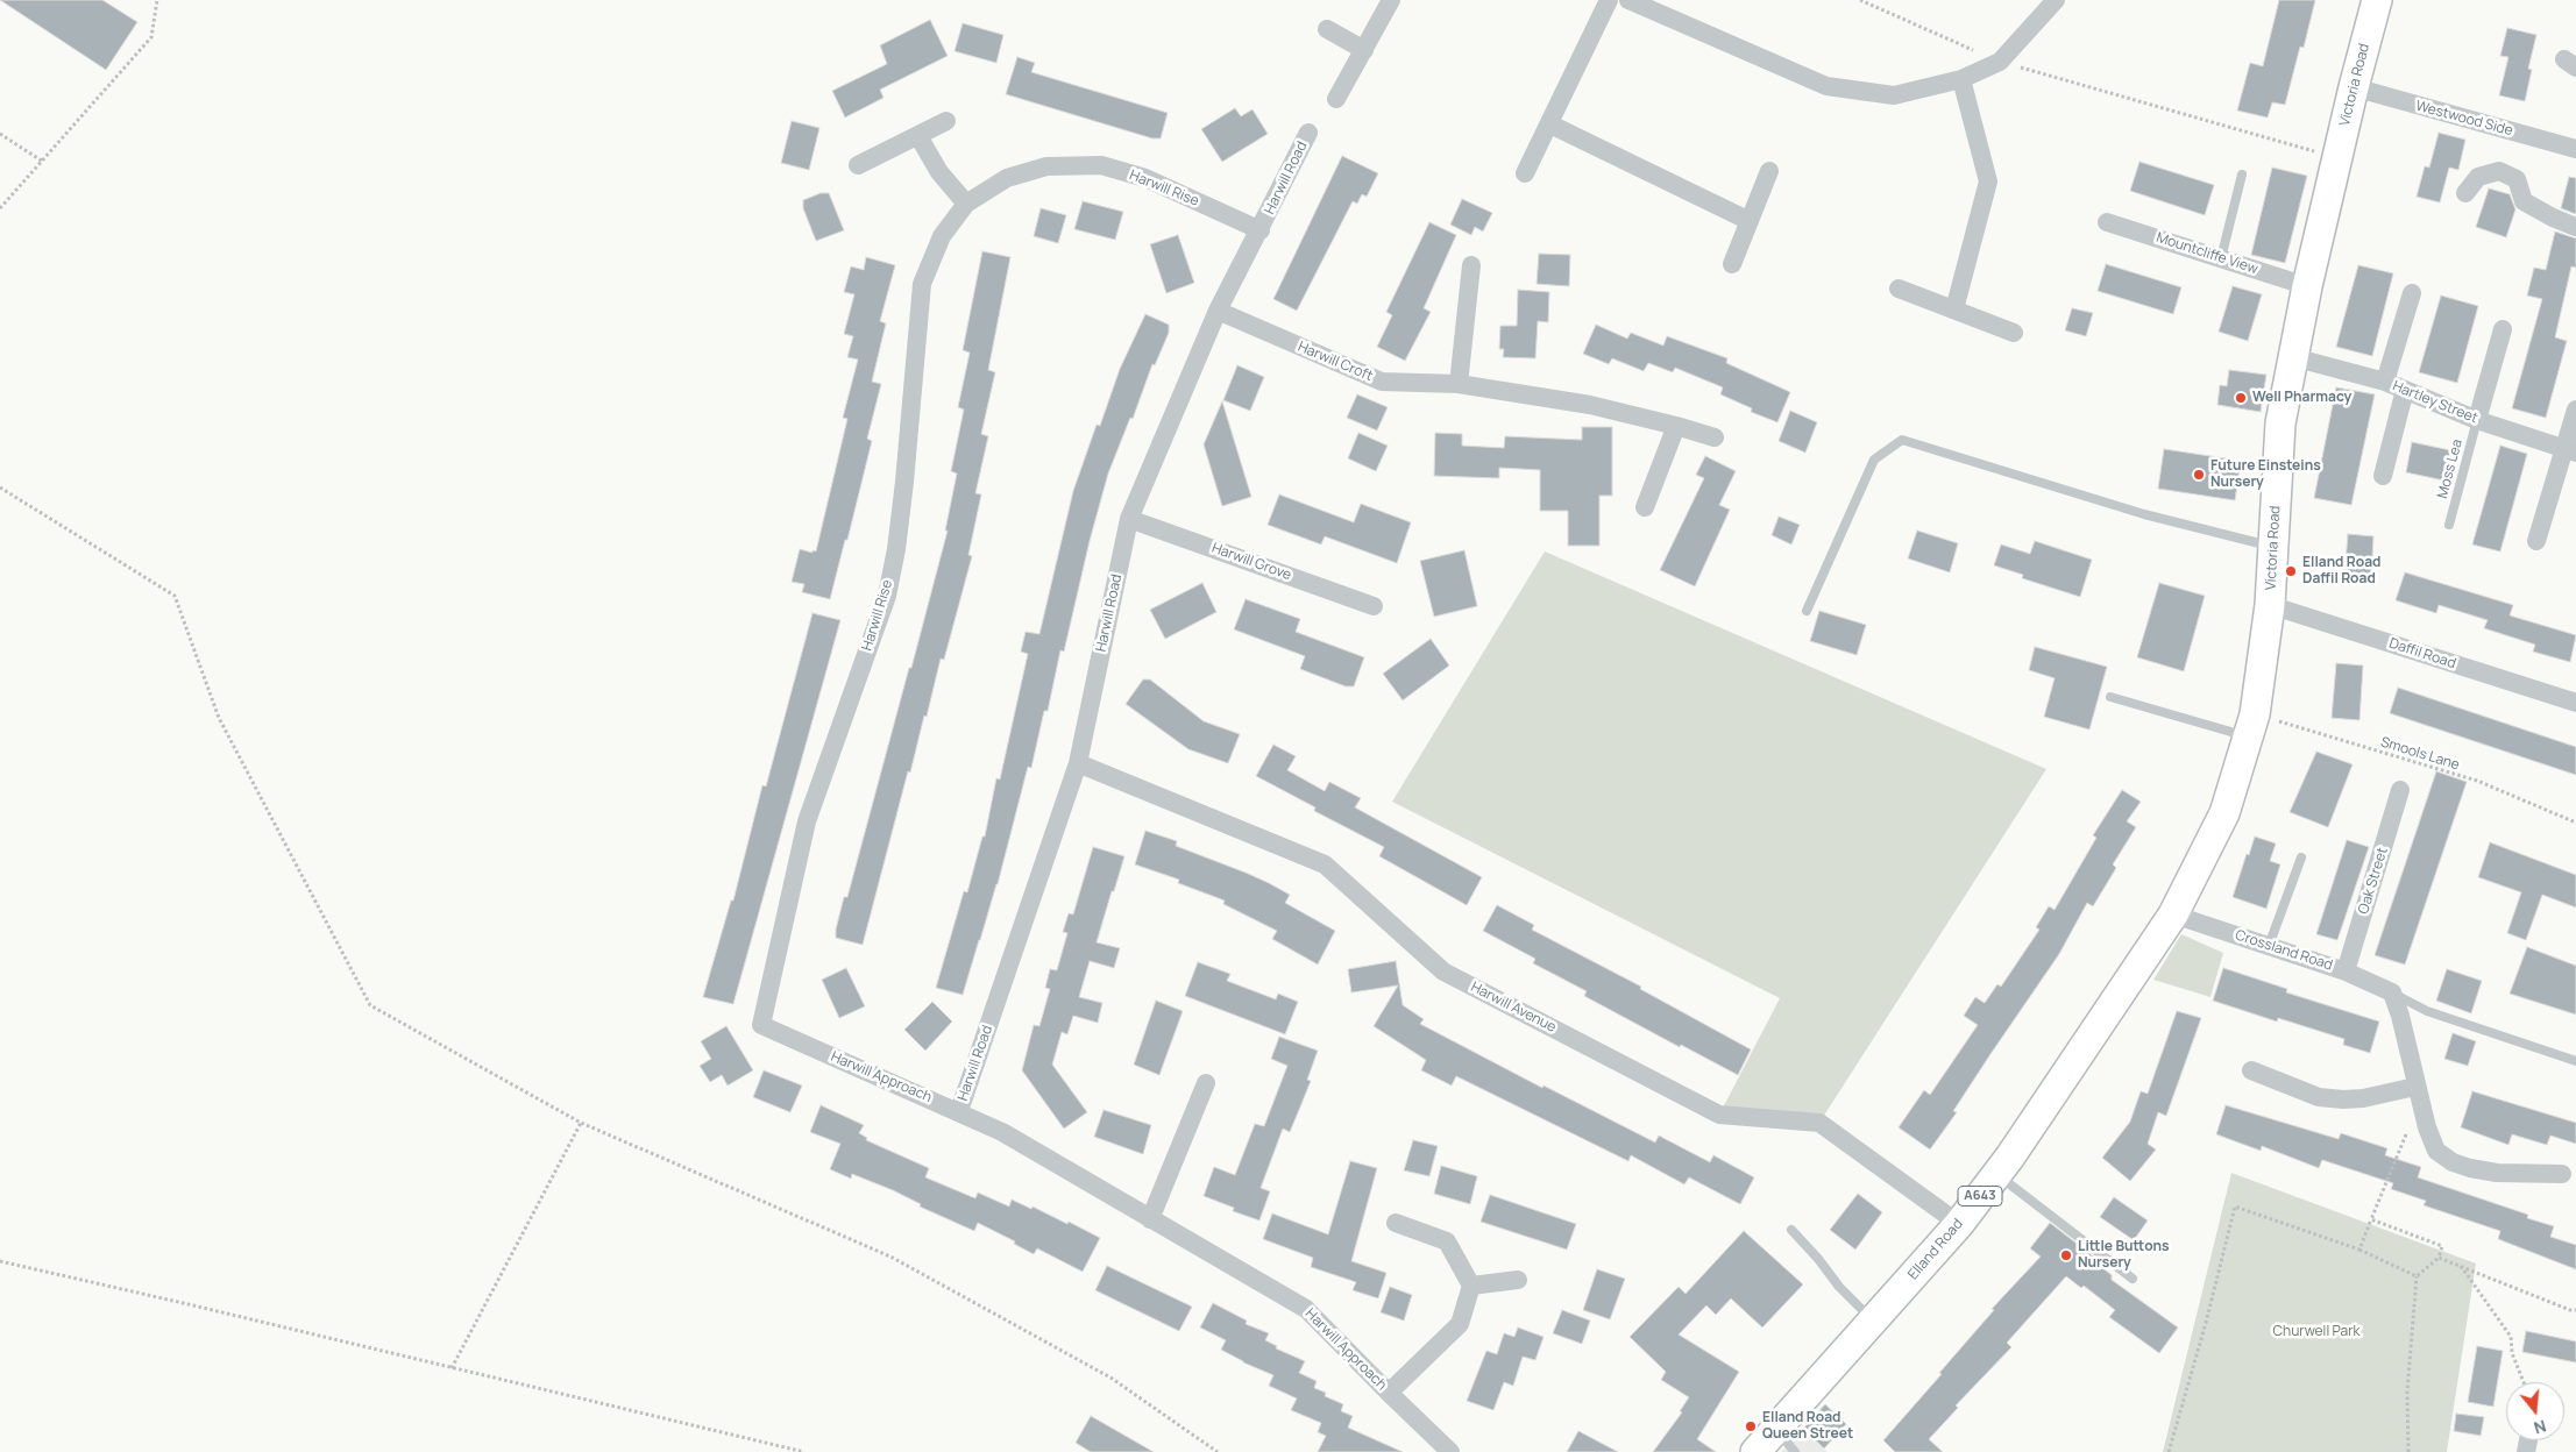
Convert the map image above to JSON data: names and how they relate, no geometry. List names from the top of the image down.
{
  "streets": {
    "main road": ["Victoria Road", "A643", "Elland Road"],
    "street": [
      "Westwood Side",
      "Harwill Road",
      "Harwill Rise",
      "Mountcliffe View",
      "Harwill Croft",
      "Hartley Street",
      "Harwill Grove",
      "Daffil Road",
      "Oak Street",
      "Crossland Road",
      "Harwill Avenue",
      "Harwill Approach"
    ],
    "lane": ["Moss Lea"],
    "path": ["Smools Lane"]
  },
  "crossings": [
    ["Victoria Road", "Westwood Side"],
    ["Victoria Road", "Mountcliffe View"],
    ["Victoria Road", "Hartley Street"],
    ["Victoria Road", "Daffil Road"],
    ["Victoria Road", "Smools Lane"],
    ["Victoria Road", "Crossland Road"],
    ["Victoria Road", "Elland Road"],
    ["Harwill Road", "Harwill Rise"],
    ["Harwill Road", "Harwill Croft"],
    ["Harwill Road", "Harwill Grove"],
    ["Harwill Road", "Harwill Avenue"],
    ["Harwill Road", "Harwill Approach"],
    ["Harwill Rise", "Harwill Approach"],
    ["Hartley Street", "Moss Lea"],
    ["Oak Street", "Crossland Road"],
    ["Crossland Road", "Elland Road"],
    ["Harwill Avenue", "Elland Road"]
  ],
  "parks": ["Churwell Park"],
  "places": [
    "Well Pharmacy",
    "Future Einsteins Nursery",
    "Elland Road Daffil Road",
    "Little Buttons Nursery",
    "Elland Road Queen Street"
  ],
  "north": "bottom"
}
